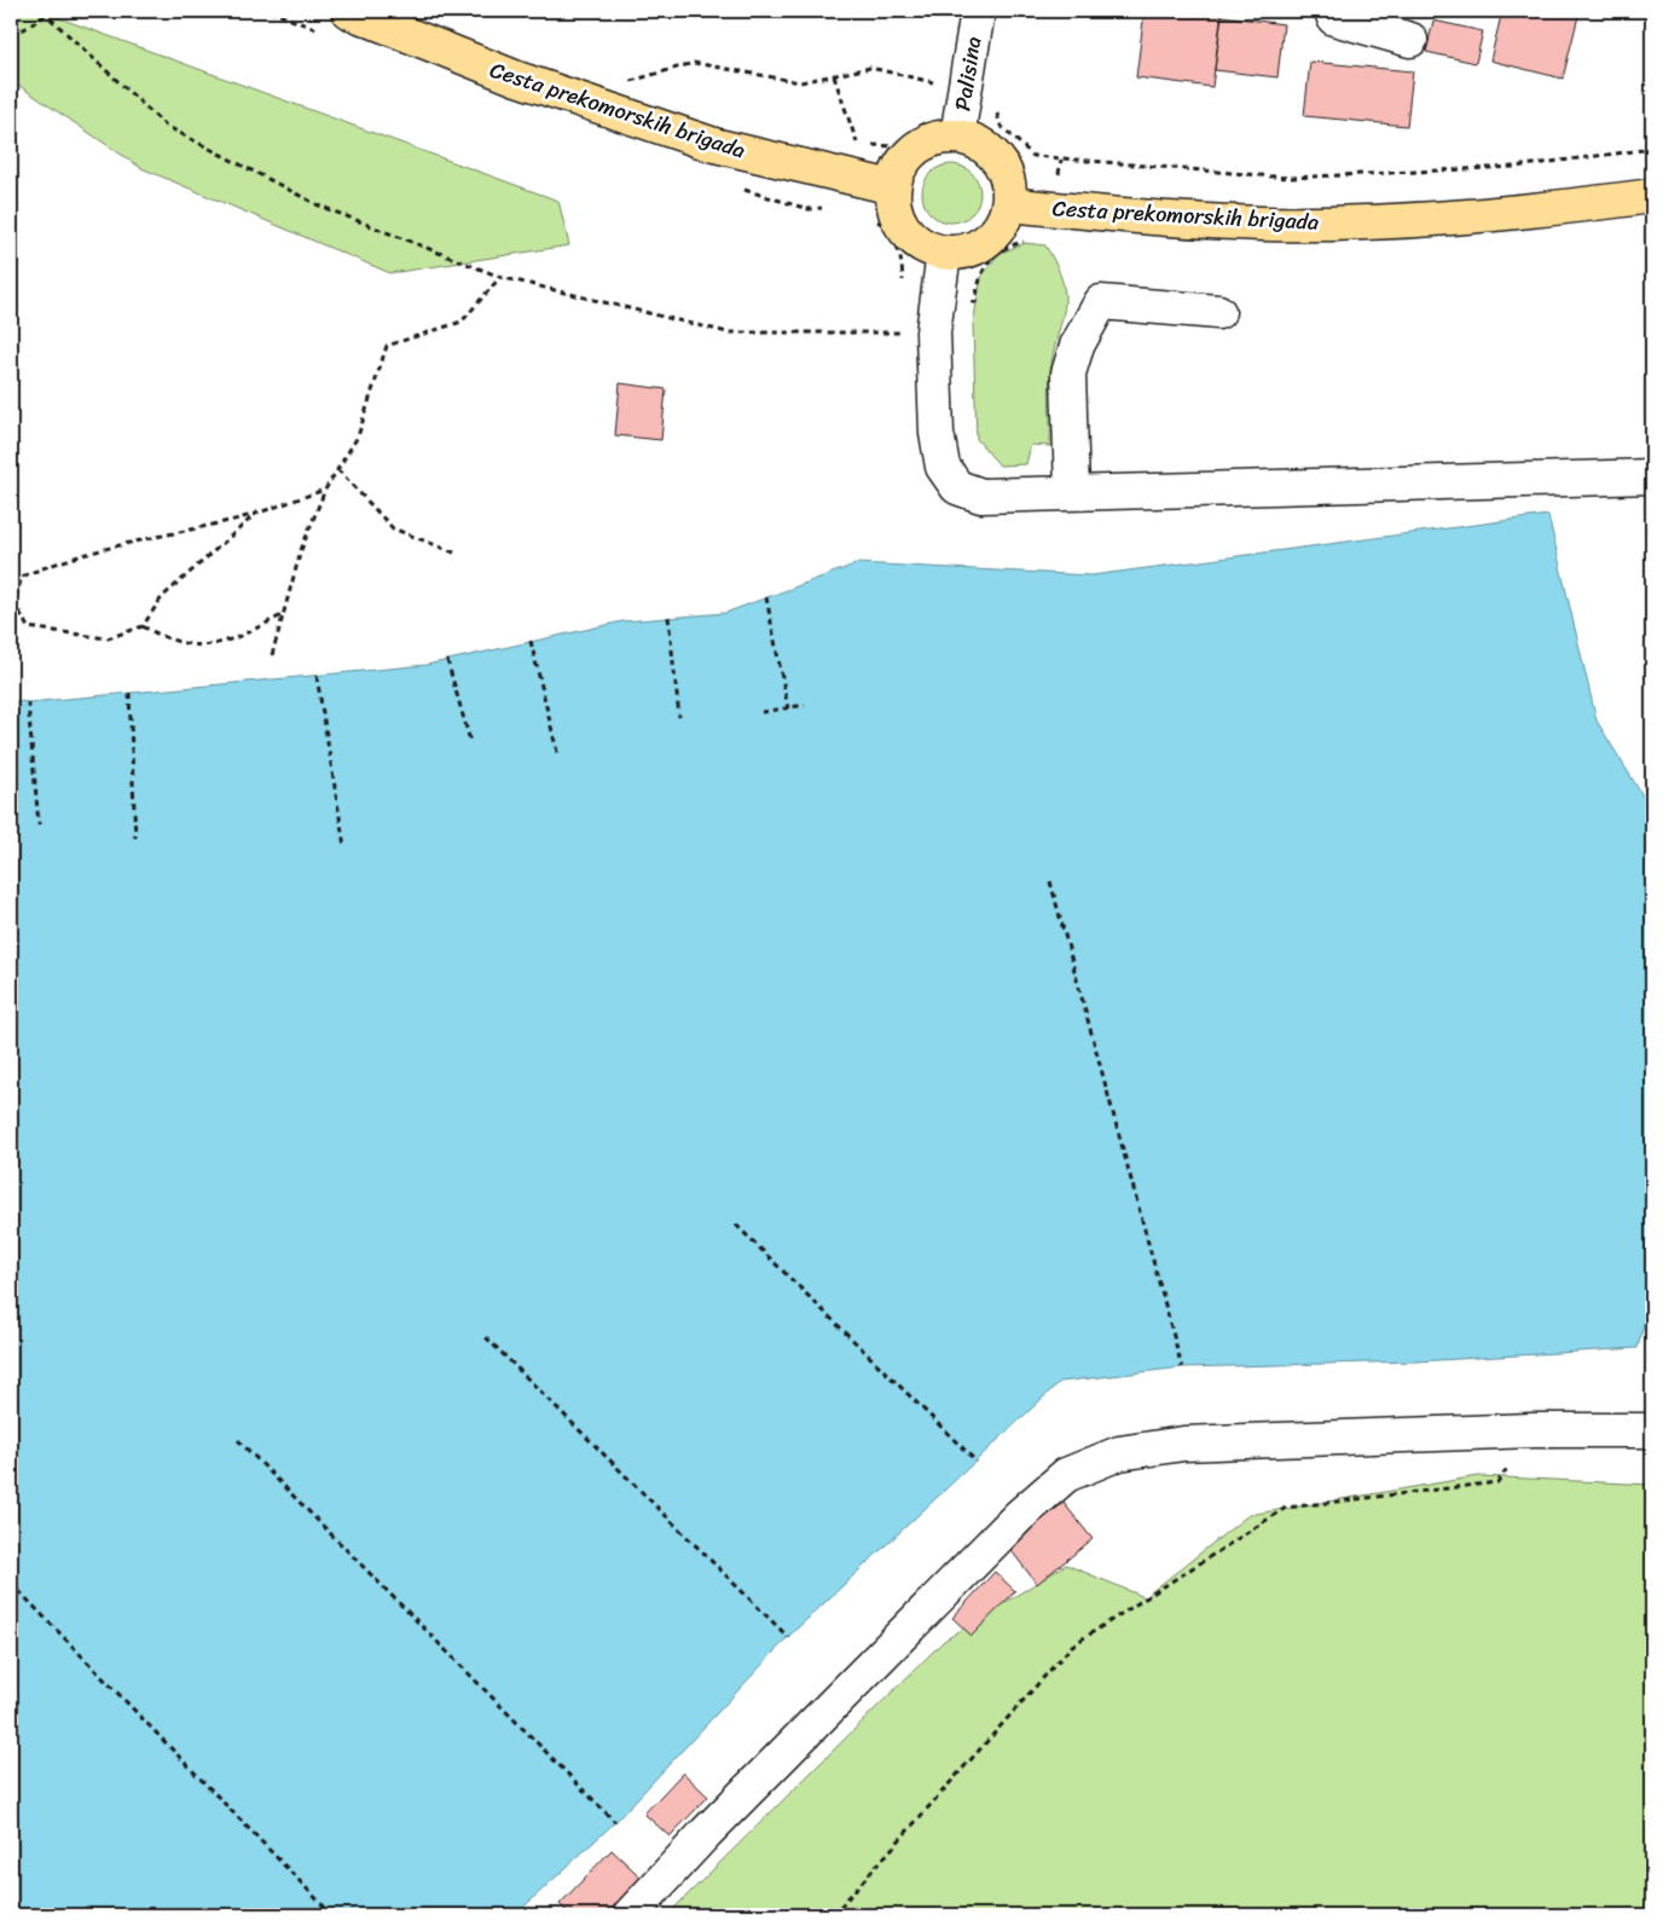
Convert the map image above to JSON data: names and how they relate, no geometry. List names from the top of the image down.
{
  "streets": {
    "main road": ["Cesta prekomorskih brigada"],
    "street": ["Palisina"]
  },
  "crossings": [
    ["Palisina", "Cesta prekomorskih brigada"]
  ]
}
